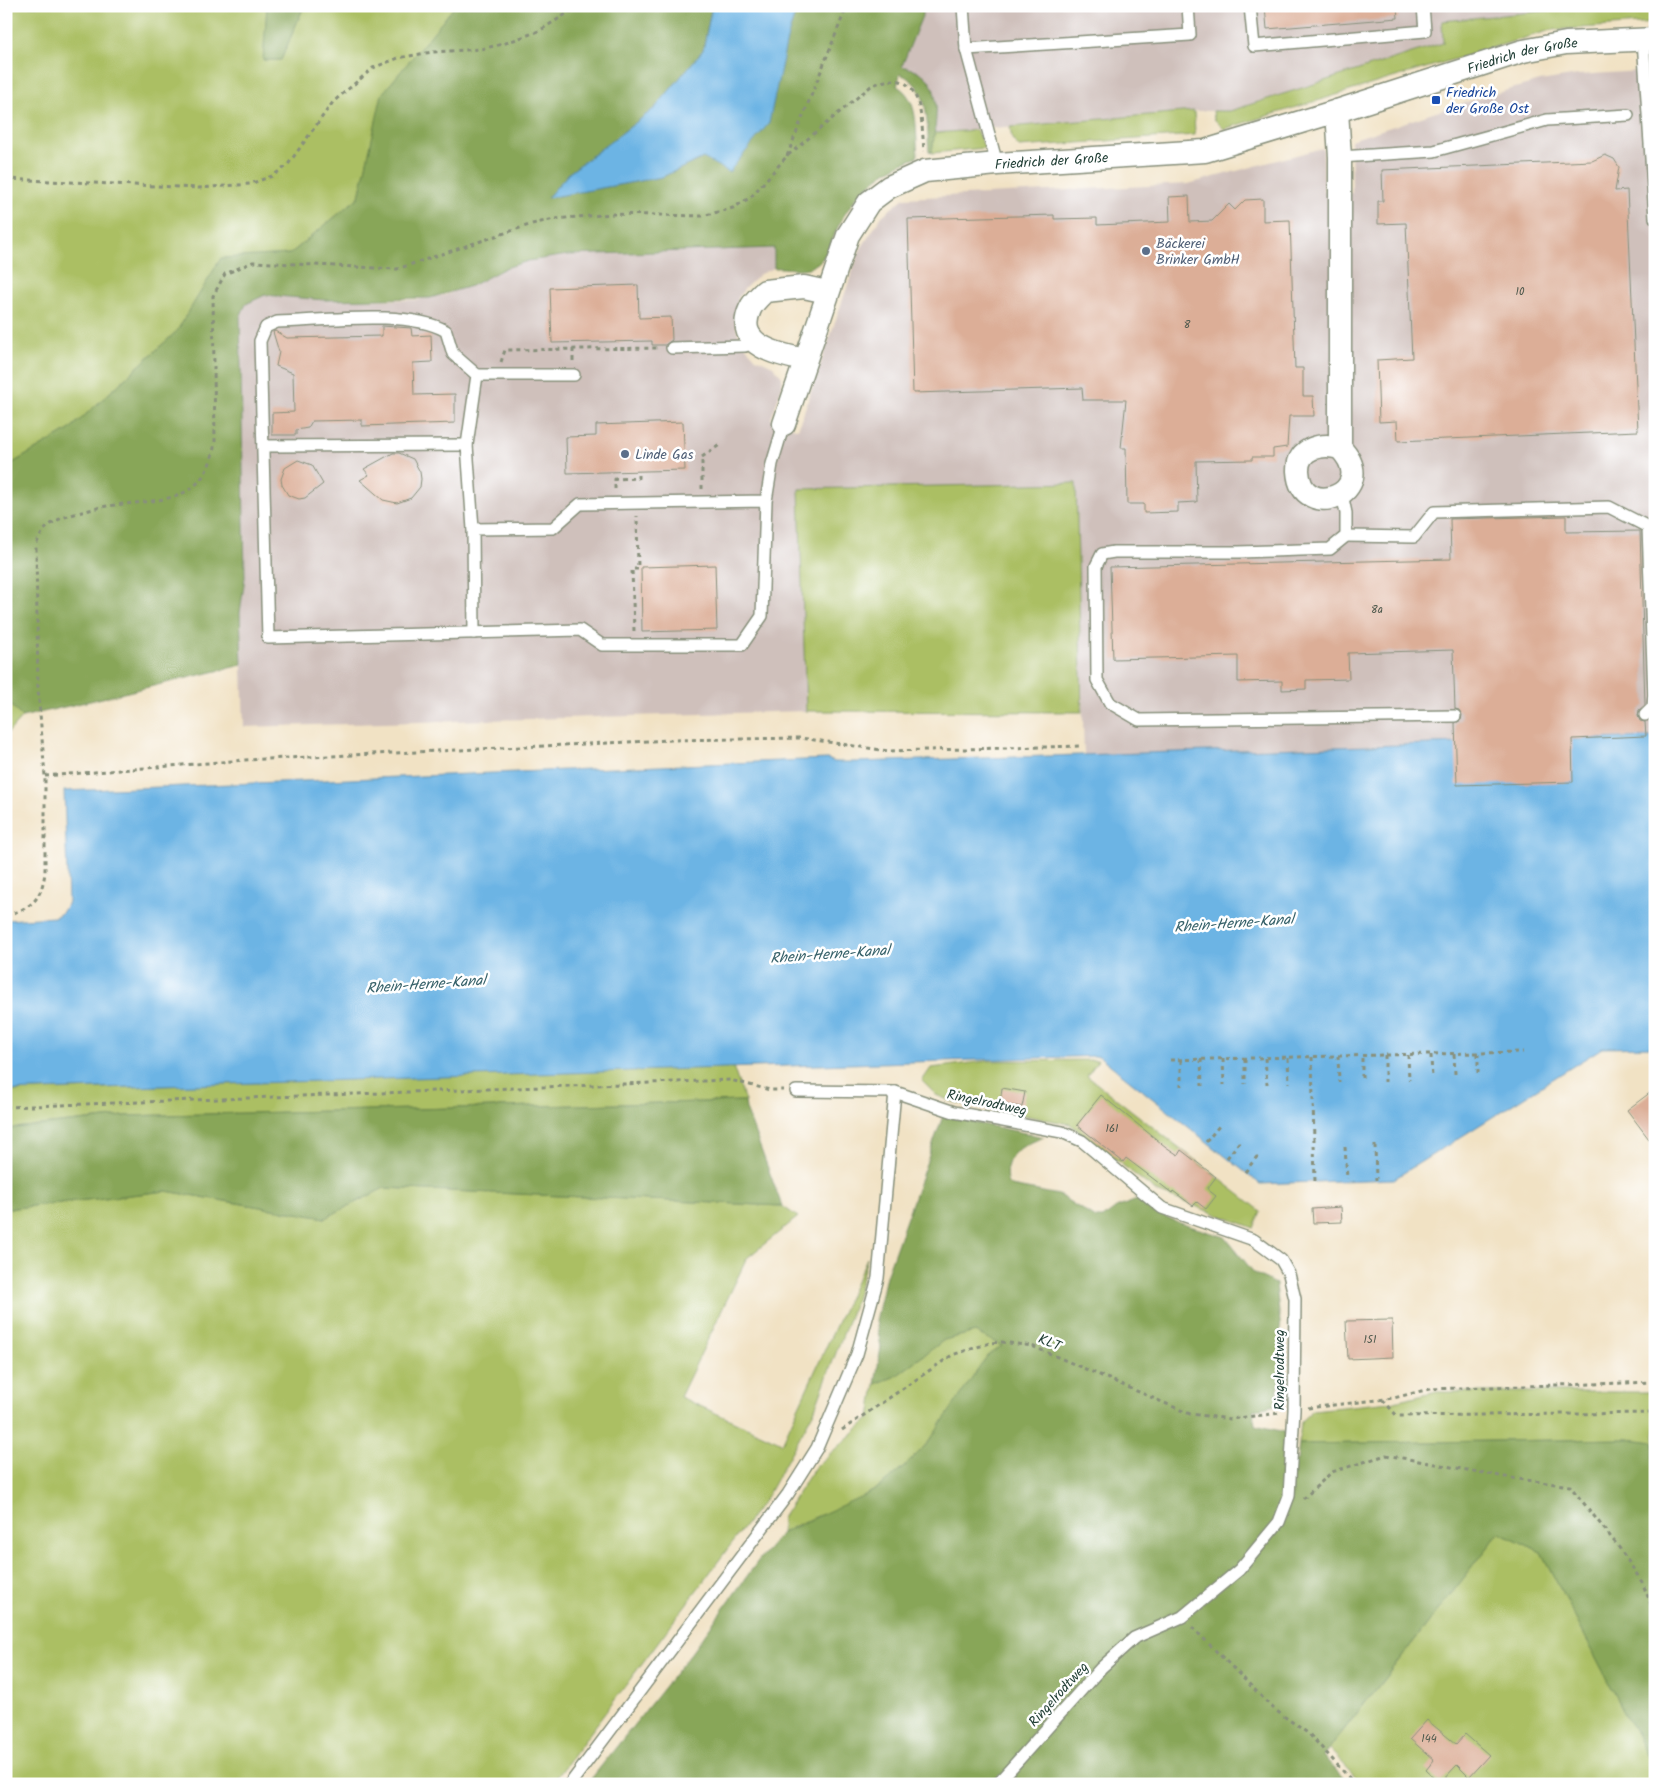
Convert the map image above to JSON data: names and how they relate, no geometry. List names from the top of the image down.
{
  "streets": {
    "street": ["Friedrich der Große"],
    "lane": ["Ringelrodtweg"],
    "path": ["KLT"]
  },
  "crossings": [
    ["Ringelrodtweg", "KLT"]
  ],
  "water": ["Rhein-Herne-Kanal"],
  "places": {
    "transit": ["Friedrich der Große Ost"],
    "other": ["Bäckerei Brinker GmbH", "Linde Gas"]
  },
  "house_numbers": [
    "10",
    "8",
    "8a",
    "161",
    "151",
    "144"
  ]
}
